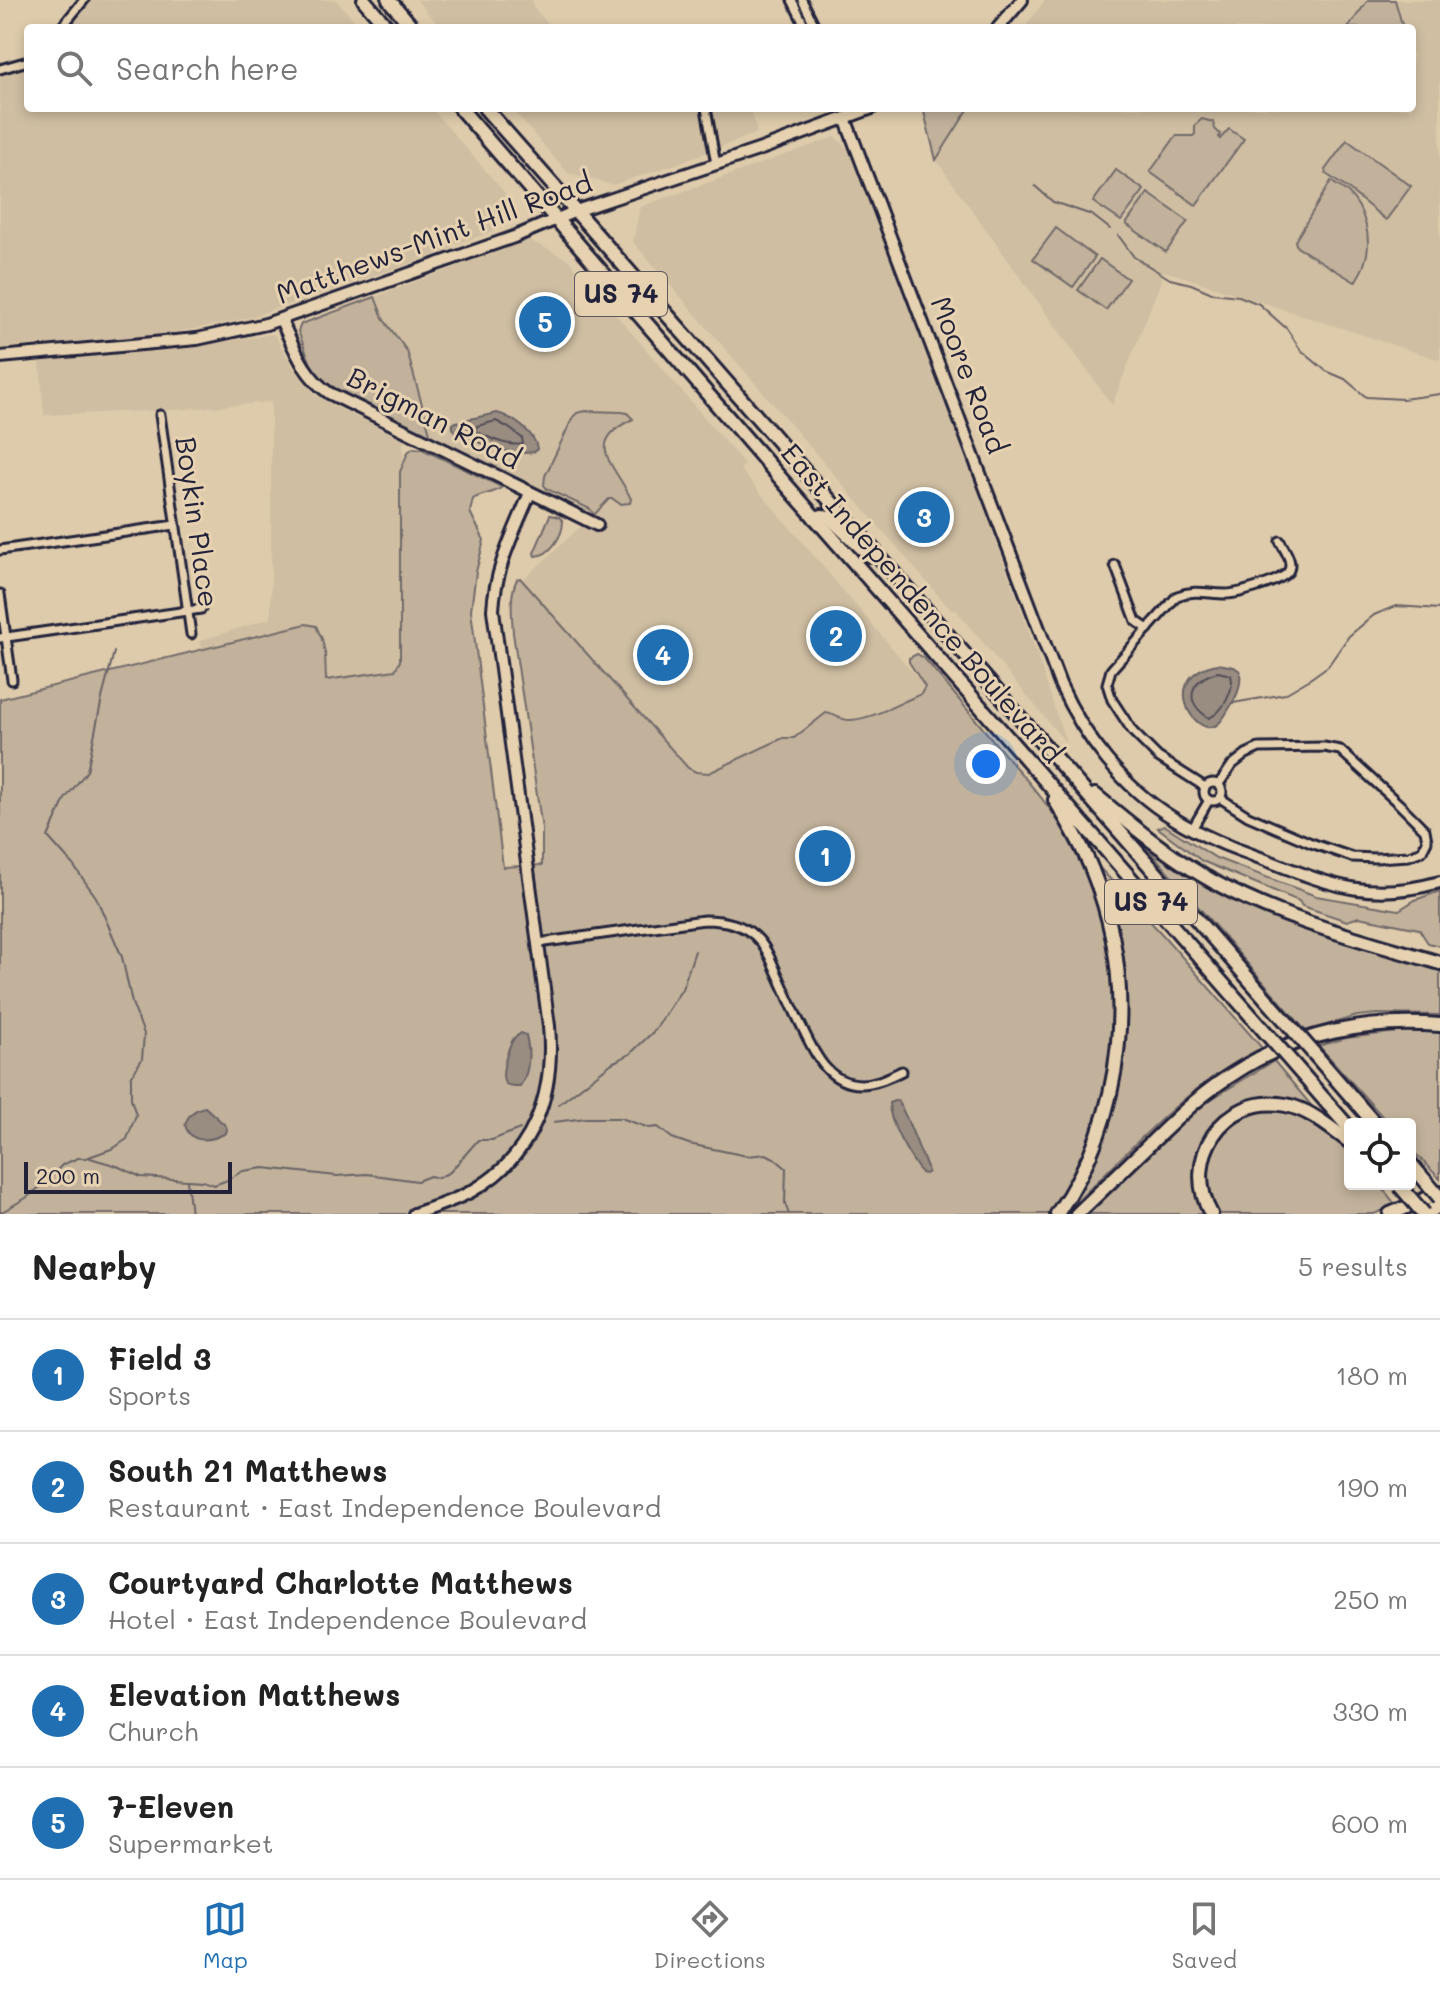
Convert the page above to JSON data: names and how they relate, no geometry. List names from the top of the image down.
{
  "streets": {
    "highway": ["US 74", "East Independence Boulevard"],
    "street": [
      "Matthews-Mint Hill Road",
      "Moore Road",
      "Brigman Road",
      "Boykin Place"
    ]
  },
  "crossings": [
    ["Matthews-Mint Hill Road", "Moore Road"],
    ["Matthews-Mint Hill Road", "Brigman Road"],
    ["Matthews-Mint Hill Road", "East Independence Boulevard"]
  ],
  "scale_bar": "200 m",
  "page": {
    "search": "Search here",
    "pins": [
      "5",
      "3",
      "2",
      "4",
      "1"
    ],
    "scale": "200 m",
    "heading": ["Nearby", "5 results"],
    "list": [
      {
        "mark": "1",
        "name": "Field 3",
        "note": "Sports",
        "value": "180 m"
      },
      {
        "mark": "2",
        "name": "South 21 Matthews",
        "note": "Restaurant · East Independence Boulevard",
        "value": "190 m"
      },
      {
        "mark": "3",
        "name": "Courtyard Charlotte Matthews",
        "note": "Hotel · East Independence Boulevard",
        "value": "250 m"
      },
      {
        "mark": "4",
        "name": "Elevation Matthews",
        "note": "Church",
        "value": "330 m"
      },
      {
        "mark": "5",
        "name": "7-Eleven",
        "note": "Supermarket",
        "value": "600 m"
      }
    ],
    "nav": ["Map", "Directions", "Saved"]
  }
}
